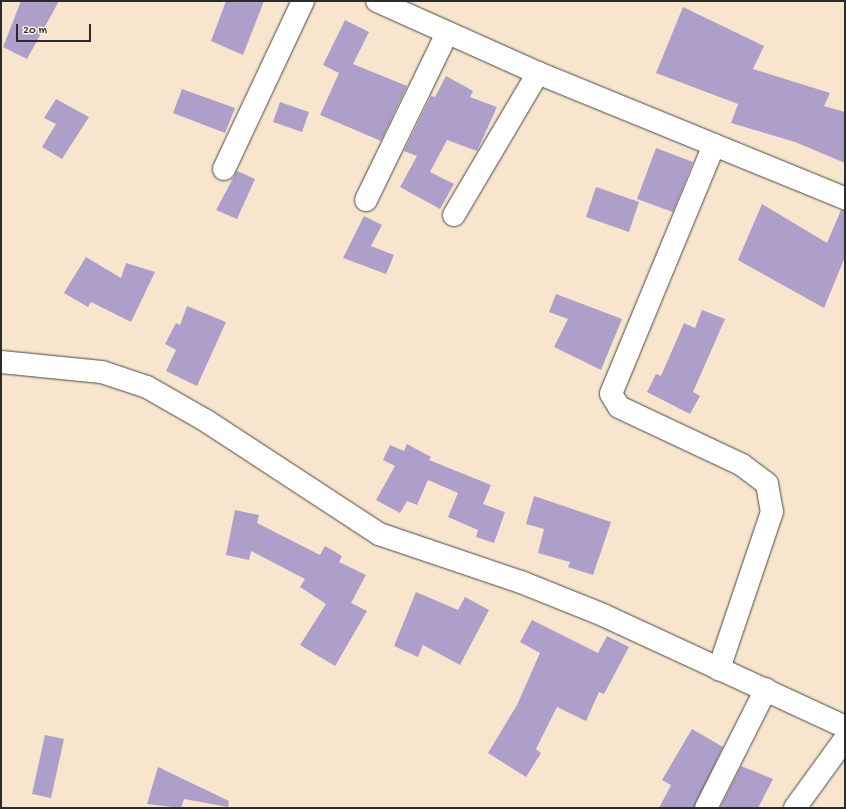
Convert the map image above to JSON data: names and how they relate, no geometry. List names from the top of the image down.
{
  "scale_bar": "20 m"
}
